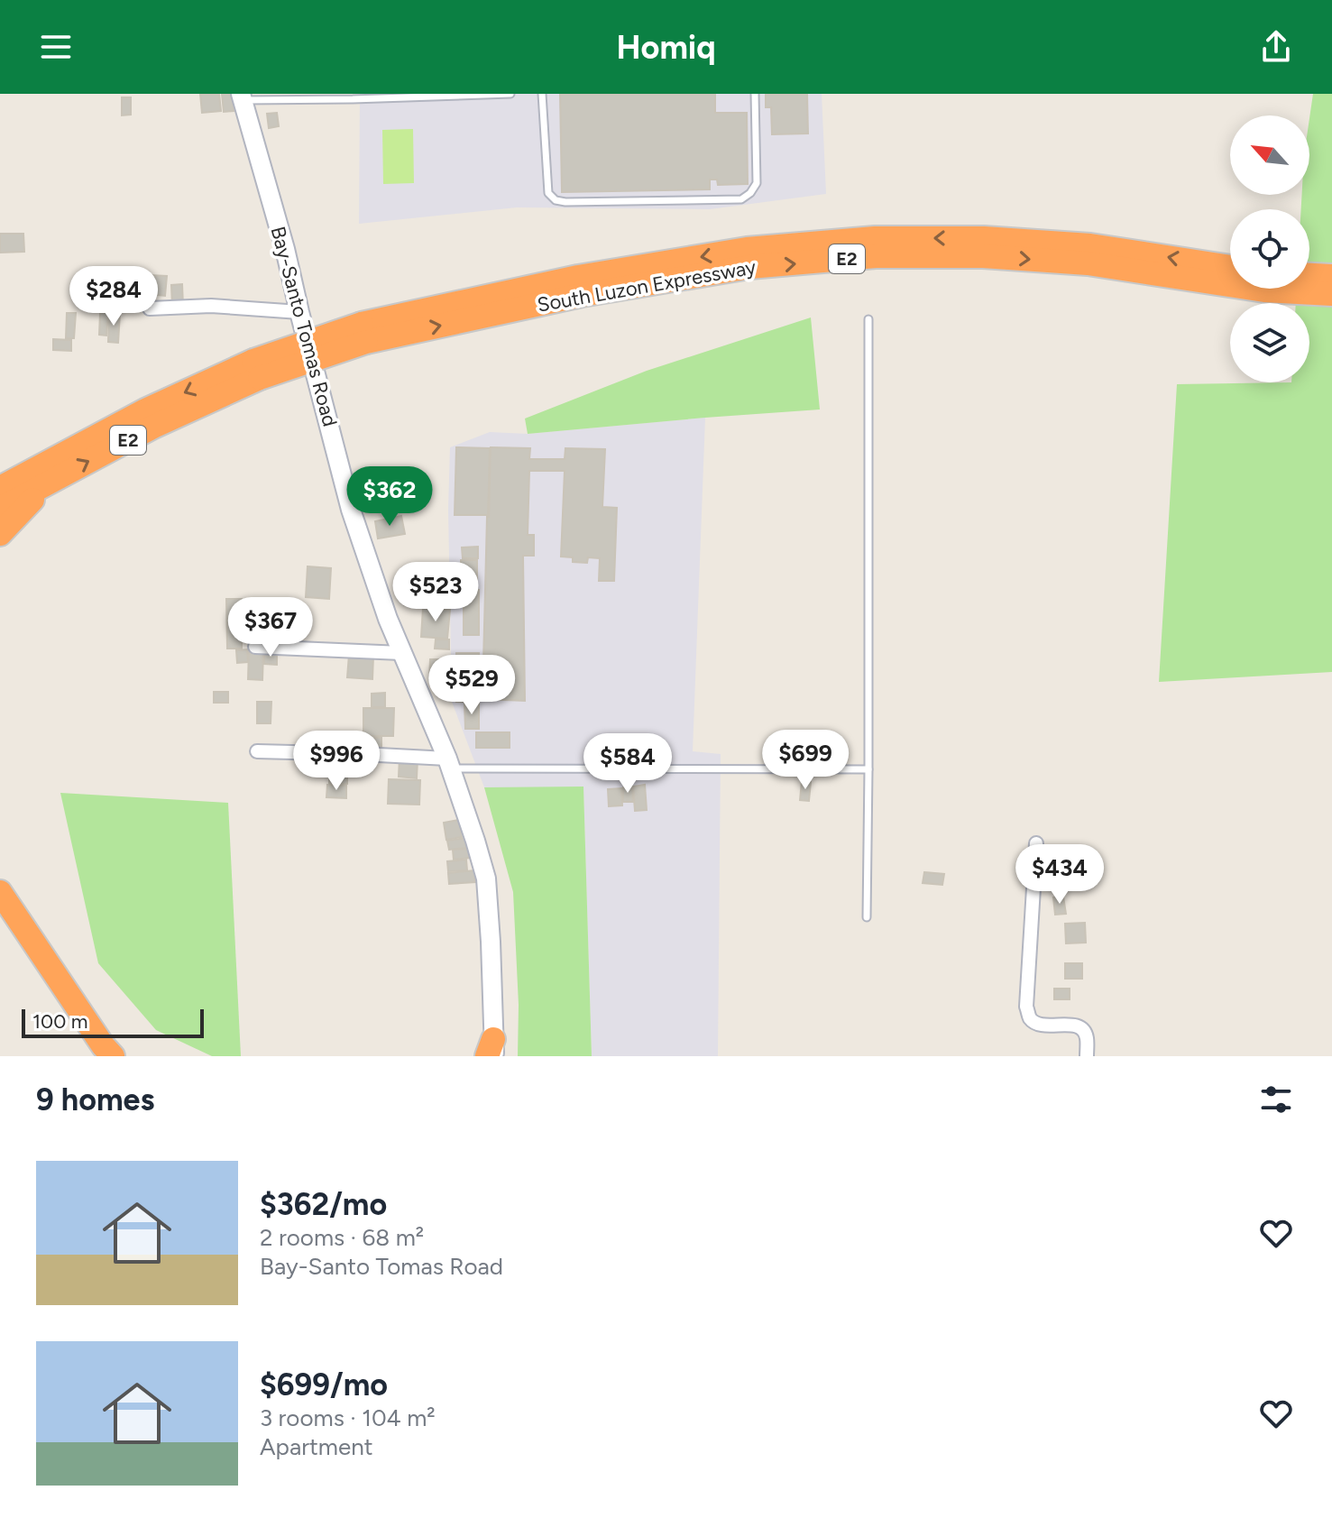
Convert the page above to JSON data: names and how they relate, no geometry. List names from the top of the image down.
{
  "streets": {
    "highway": ["E2", "South Luzon Expressway"],
    "main road": ["Bay-Santo Tomas Road"]
  },
  "scale_bar": "100 m",
  "north": "top left",
  "page": {
    "header": "Homiq",
    "price": [
      "$284",
      "$362",
      "$523",
      "$367",
      "$529",
      "$699",
      "$996",
      "$584",
      "$434"
    ],
    "scale": "100 m",
    "heading": "9 homes",
    "list": [
      {
        "name": "$362/mo",
        "note": "2 rooms · 68 m² · Bay-Santo Tomas Road"
      },
      {
        "name": "$699/mo",
        "note": "3 rooms · 104 m² · Apartment"
      }
    ]
  }
}
